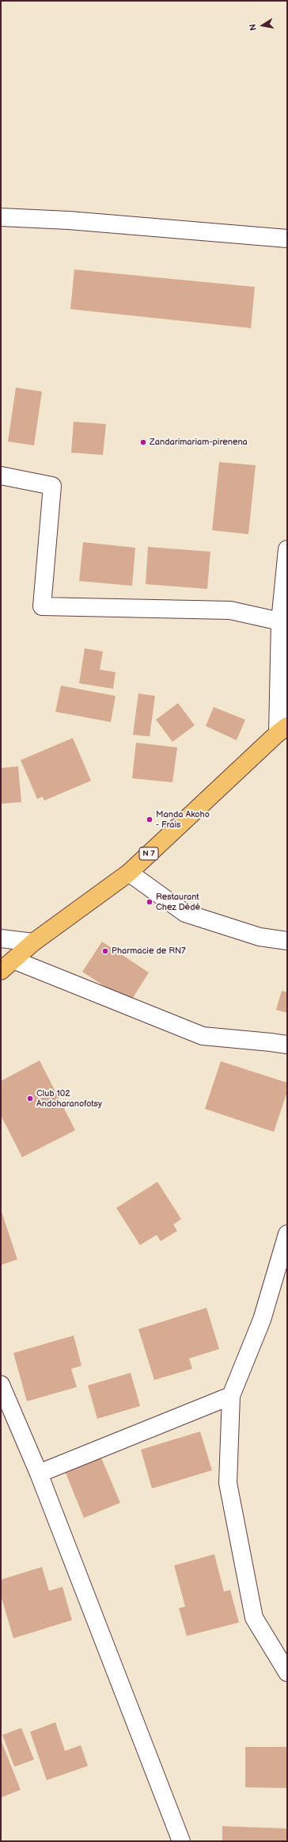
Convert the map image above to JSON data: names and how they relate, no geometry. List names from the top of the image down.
{
  "streets": {
    "main road": ["N 7"]
  },
  "places": [
    "Zandarimariam-pirenena",
    "Manda Akoho - Frais",
    "Restaurant Chez Dédé",
    "Pharmacie de RN7",
    "Club 102 Andoharanofotsy"
  ],
  "north": "left"
}
